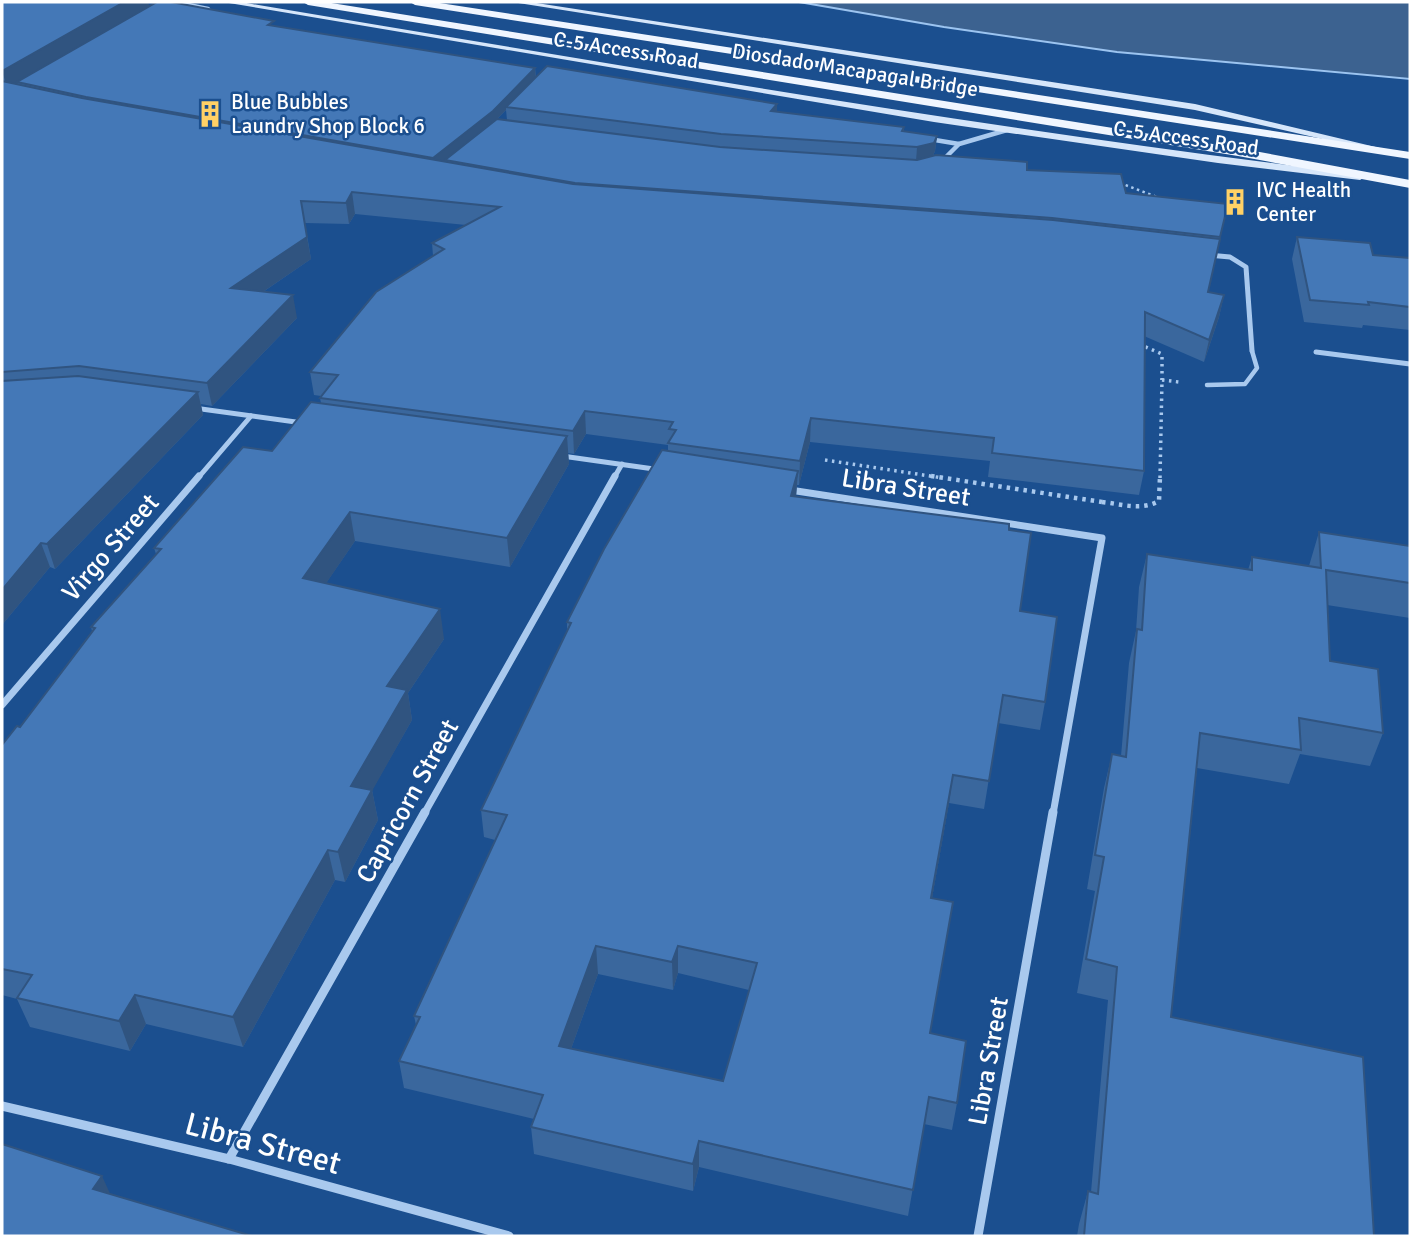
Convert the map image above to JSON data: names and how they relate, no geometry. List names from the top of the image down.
{
  "streets": {
    "main road": ["Diosdado Macapagal Bridge"],
    "street": [
      "C-5 Access Road",
      "Libra Street",
      "Virgo Street",
      "Capricorn Street"
    ]
  },
  "crossings": [
    ["C-5 Access Road", "Diosdado Macapagal Bridge"],
    ["Libra Street", "Capricorn Street"]
  ],
  "places": {
    "building": ["Blue Bubbles Laundry Shop Block 6", "IVC Health Center"]
  }
}
